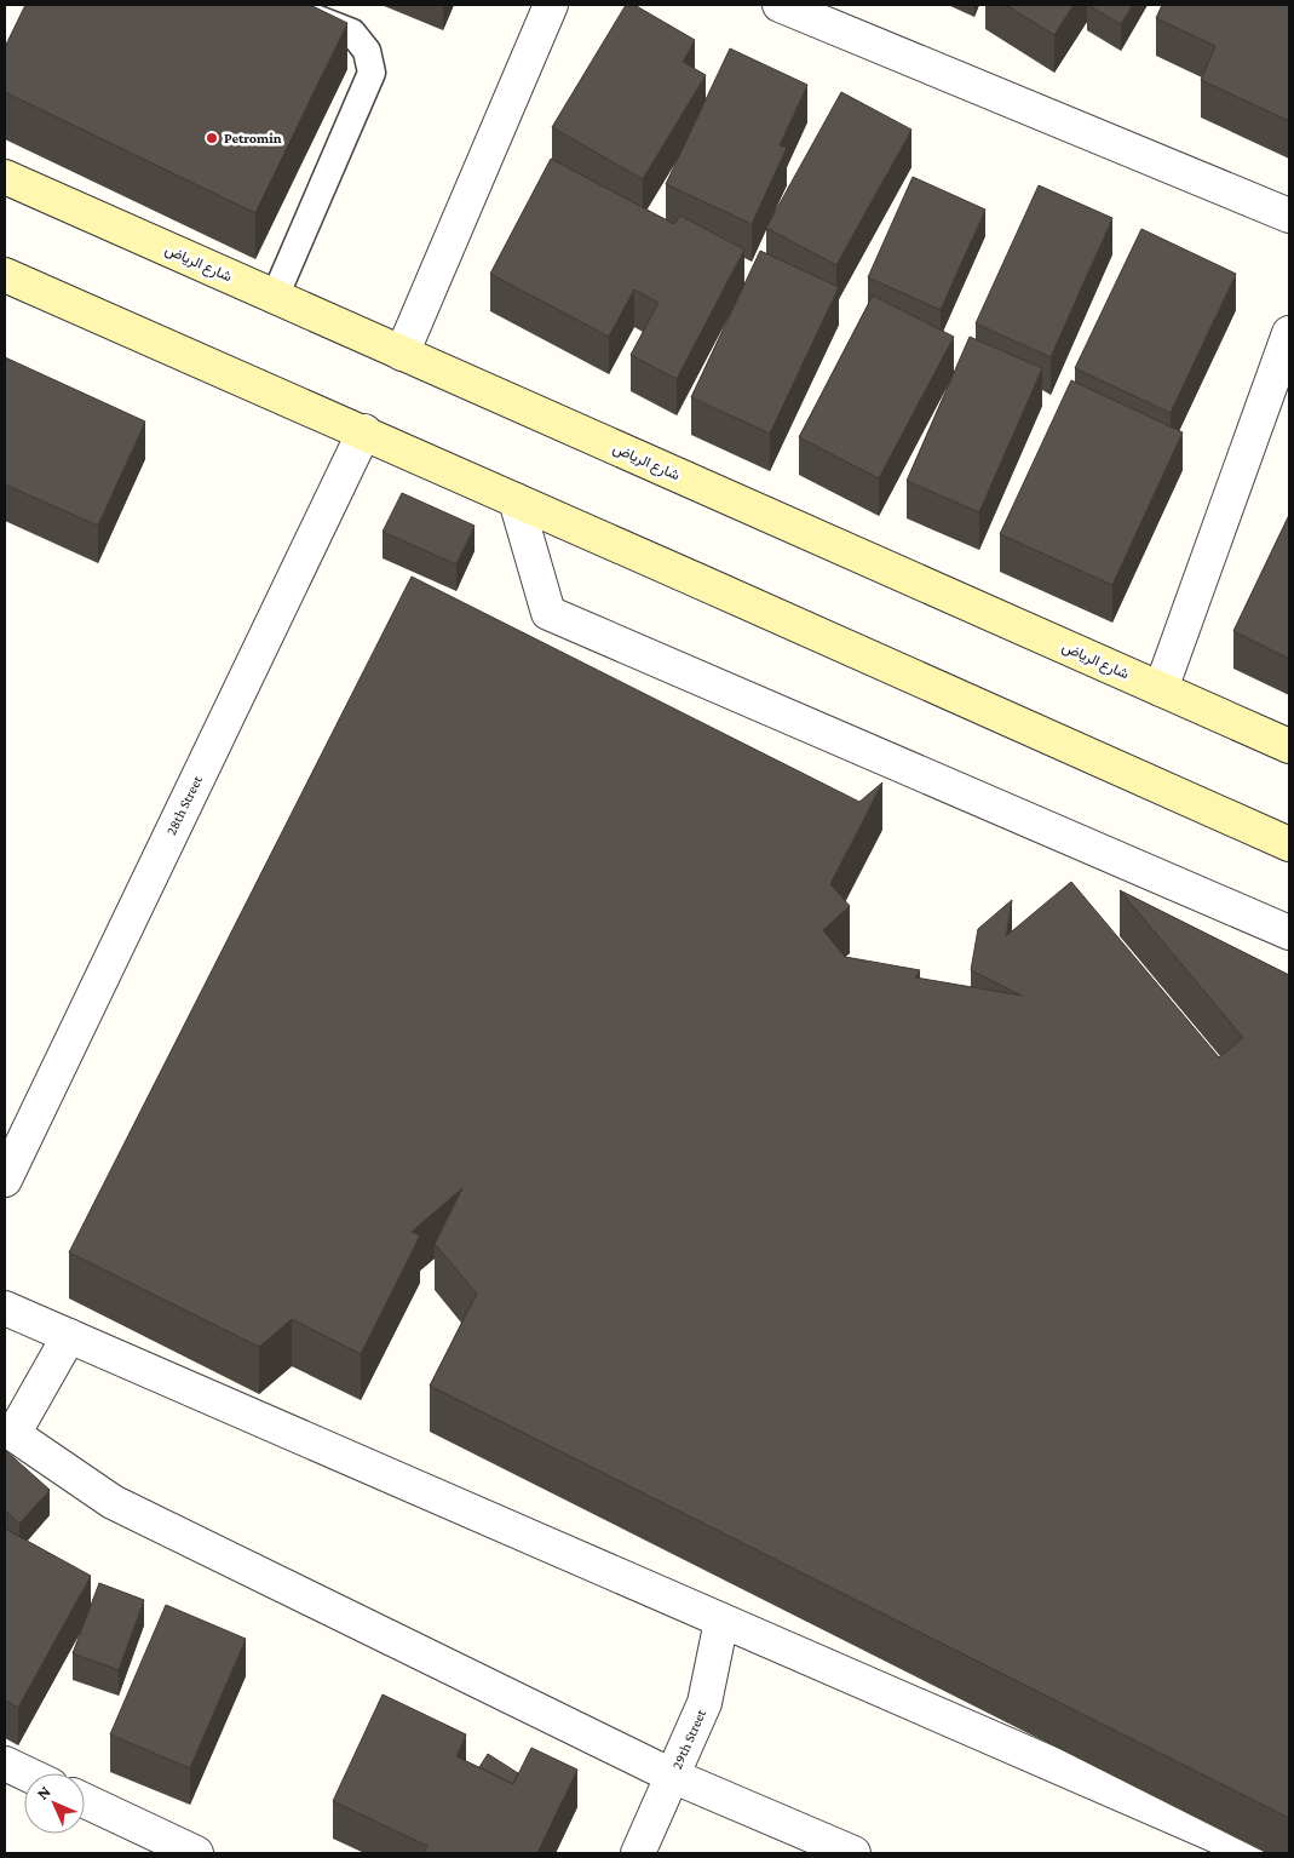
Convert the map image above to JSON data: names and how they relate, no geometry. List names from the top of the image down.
{
  "streets": {
    "main road": ["شارع الرياض"],
    "street": ["28th Street", "29th Street"]
  },
  "places": ["Petromin"],
  "north": "top left"
}
